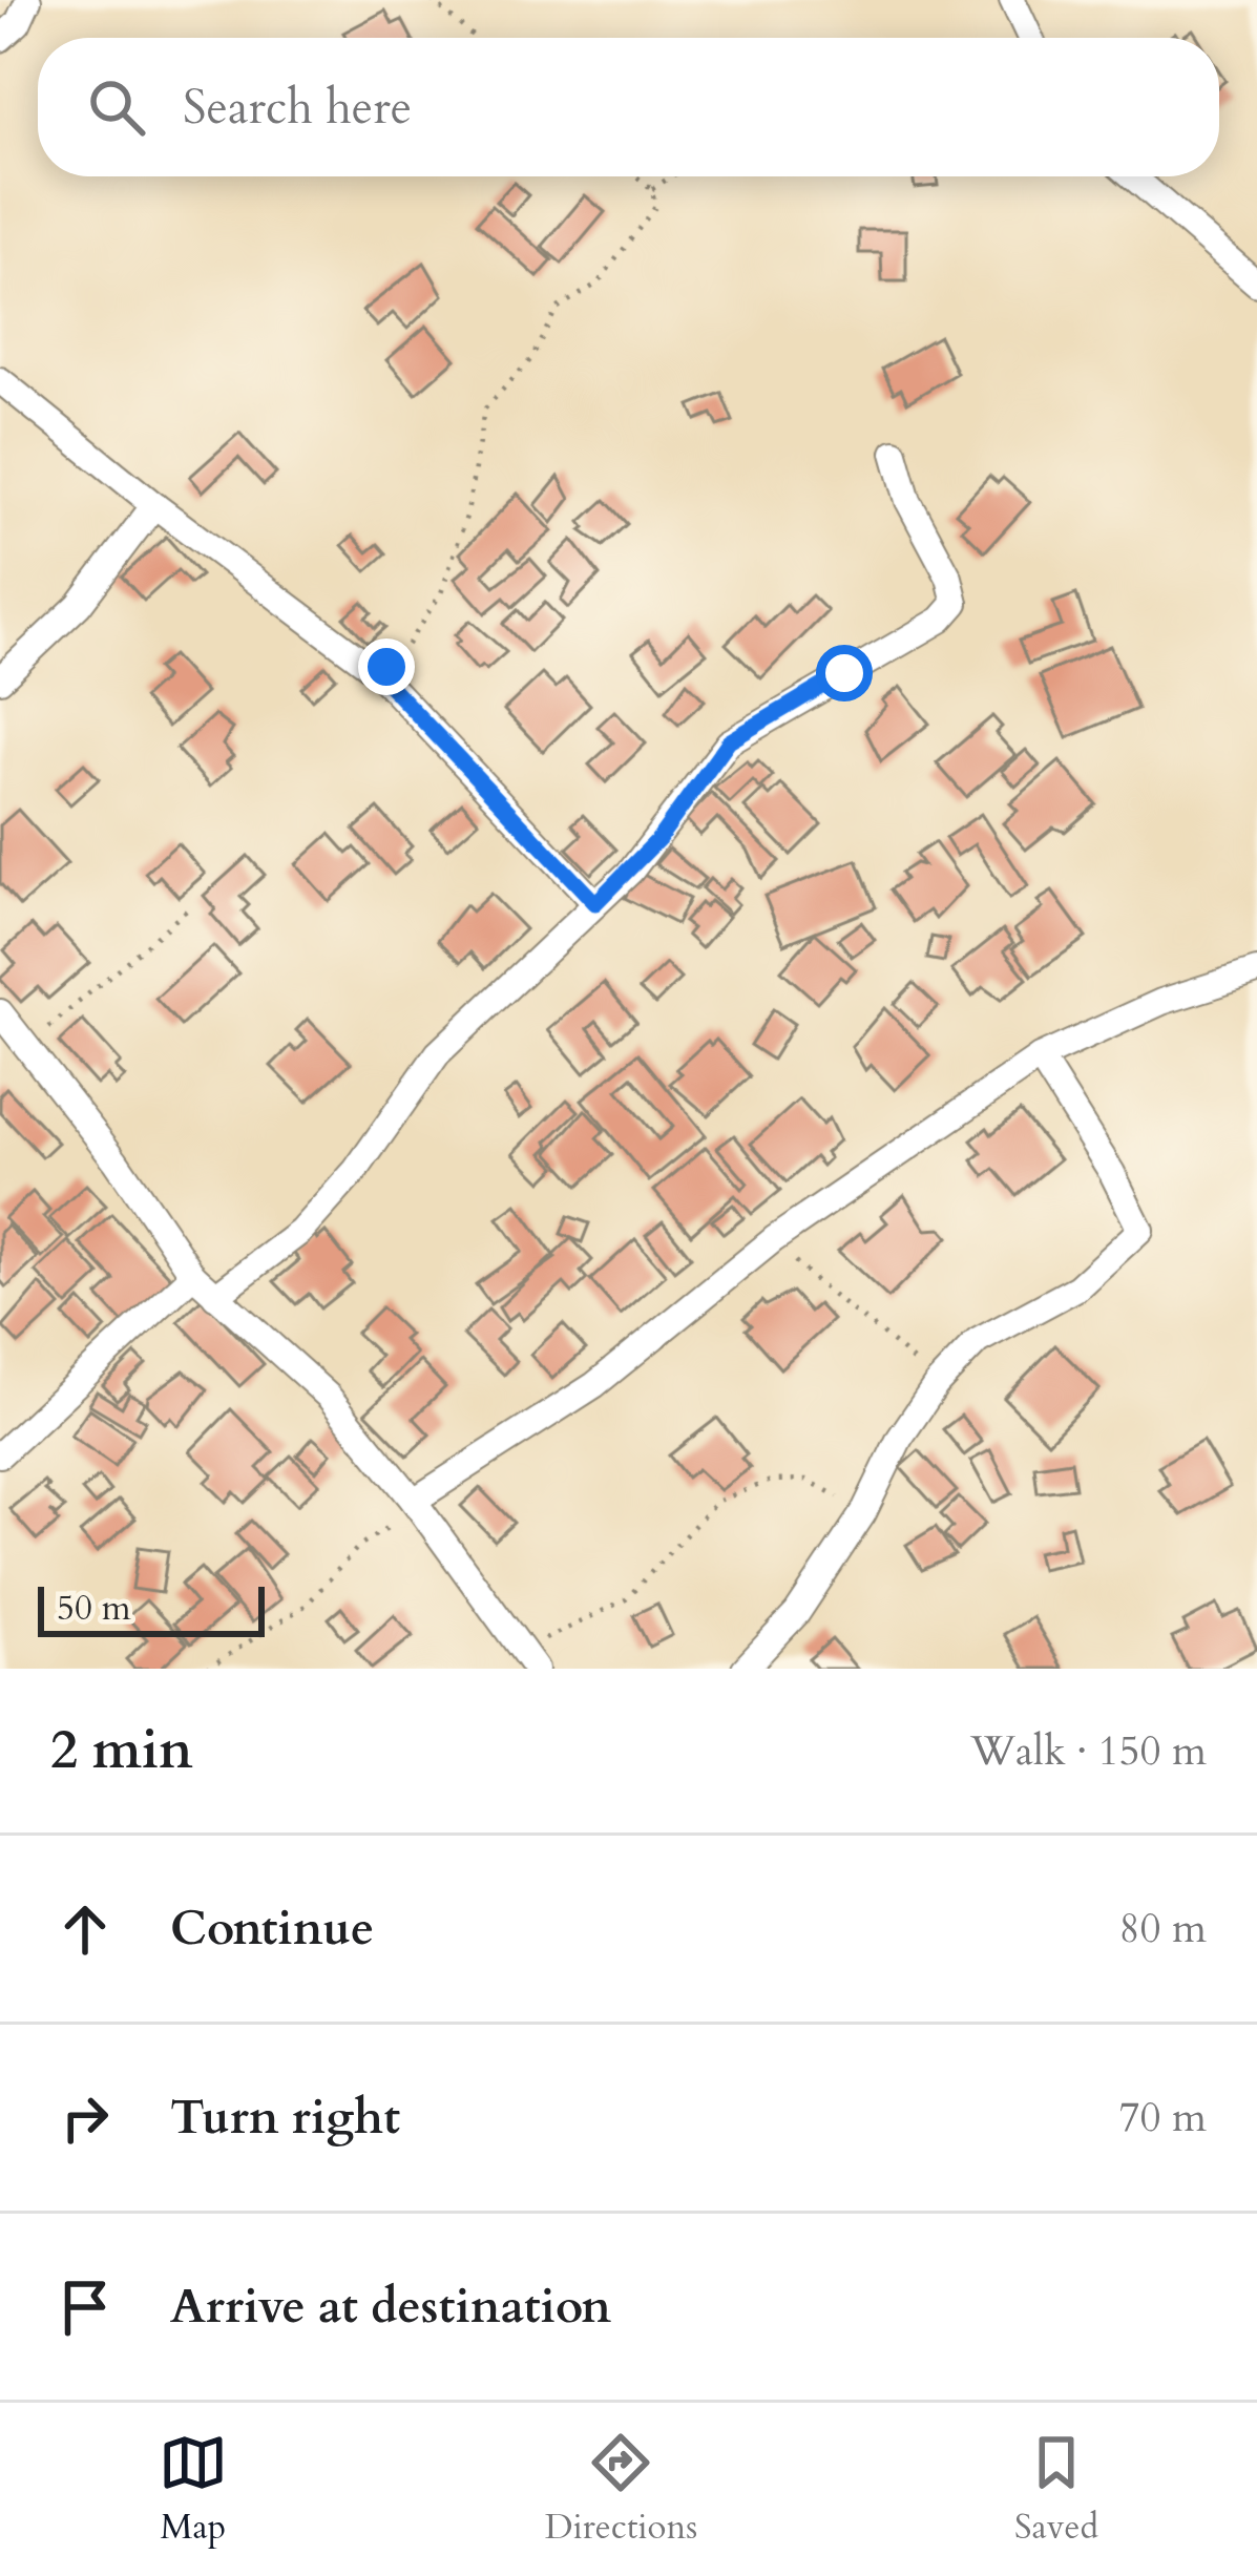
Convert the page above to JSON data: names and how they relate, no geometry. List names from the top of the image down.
{
  "scale_bar": "50 m",
  "page": {
    "search": "Search here",
    "scale": "50 m",
    "heading": ["2 min", "Walk · 150 m"],
    "list": [
      ["Continue", "80 m"],
      ["Turn right", "70 m"],
      "Arrive at destination"
    ],
    "nav": ["Map", "Directions", "Saved"]
  }
}
